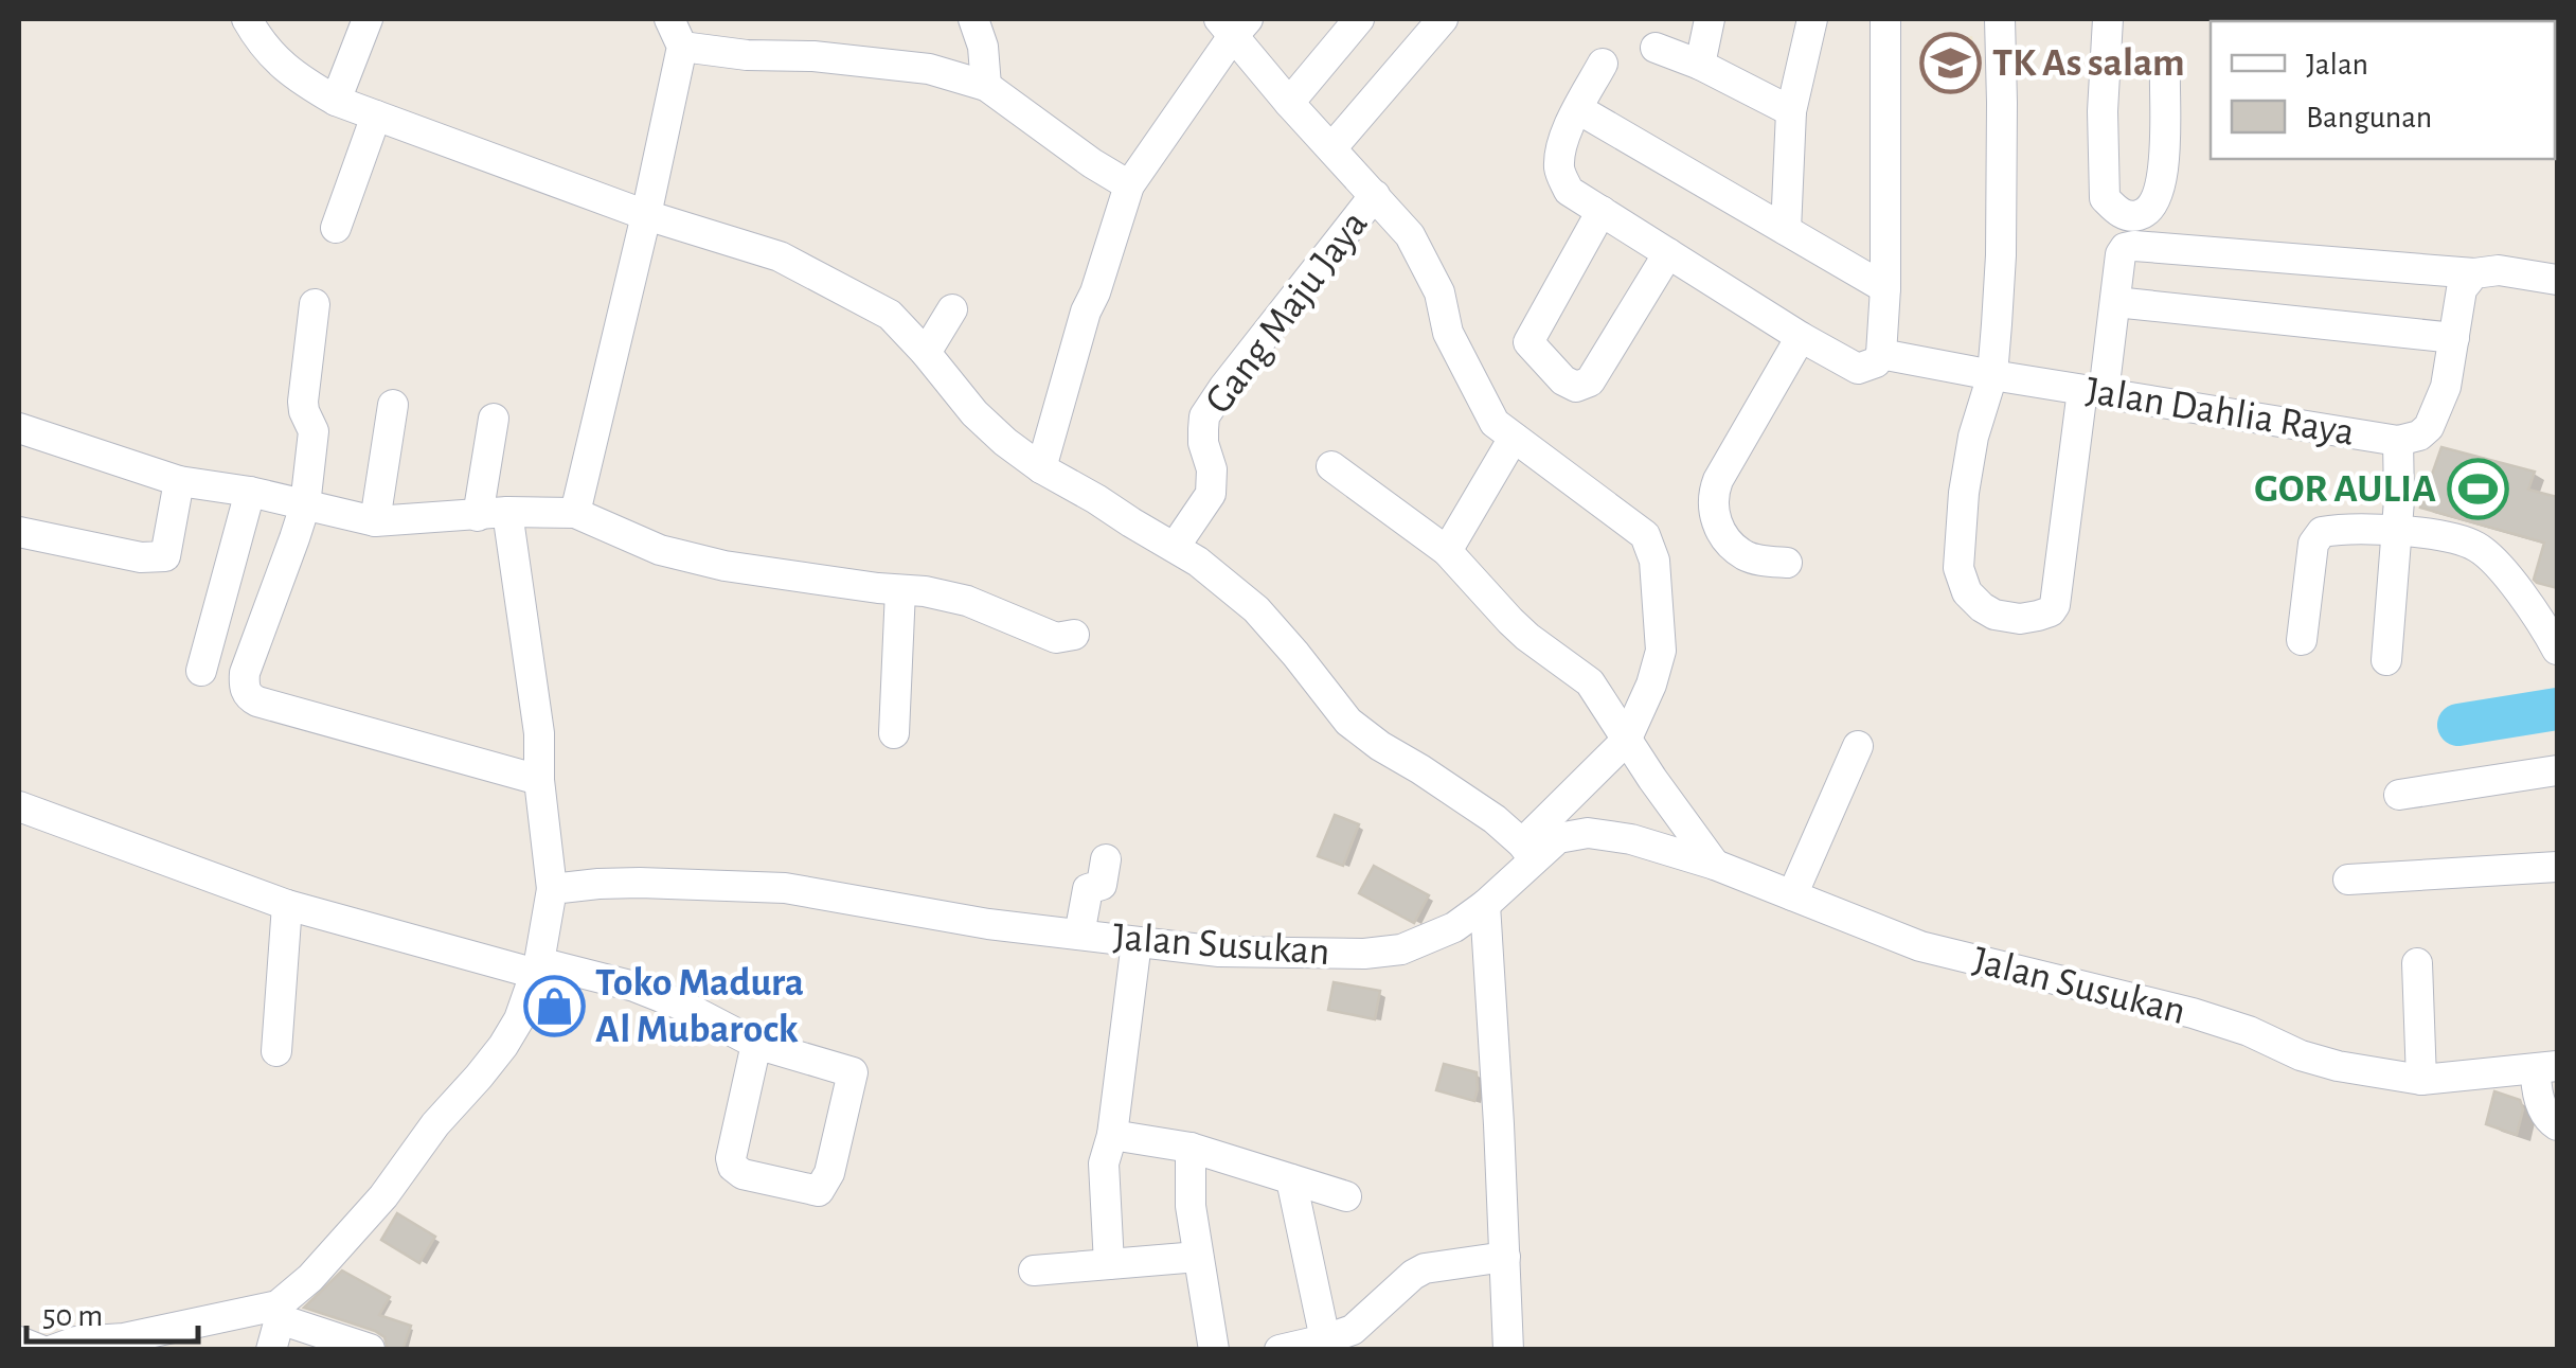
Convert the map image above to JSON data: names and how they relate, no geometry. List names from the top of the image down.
{
  "streets": {
    "street": ["Gang Maju Jaya", "Jalan Dahlia Raya", "Jalan Susukan"]
  },
  "places": {
    "school or university": ["TK As salam"],
    "sports": ["GOR AULIA"],
    "shop": ["Toko Madura Al Mubarock"]
  },
  "legend": ["Jalan", "Bangunan"],
  "scale_bar": "50 m"
}
